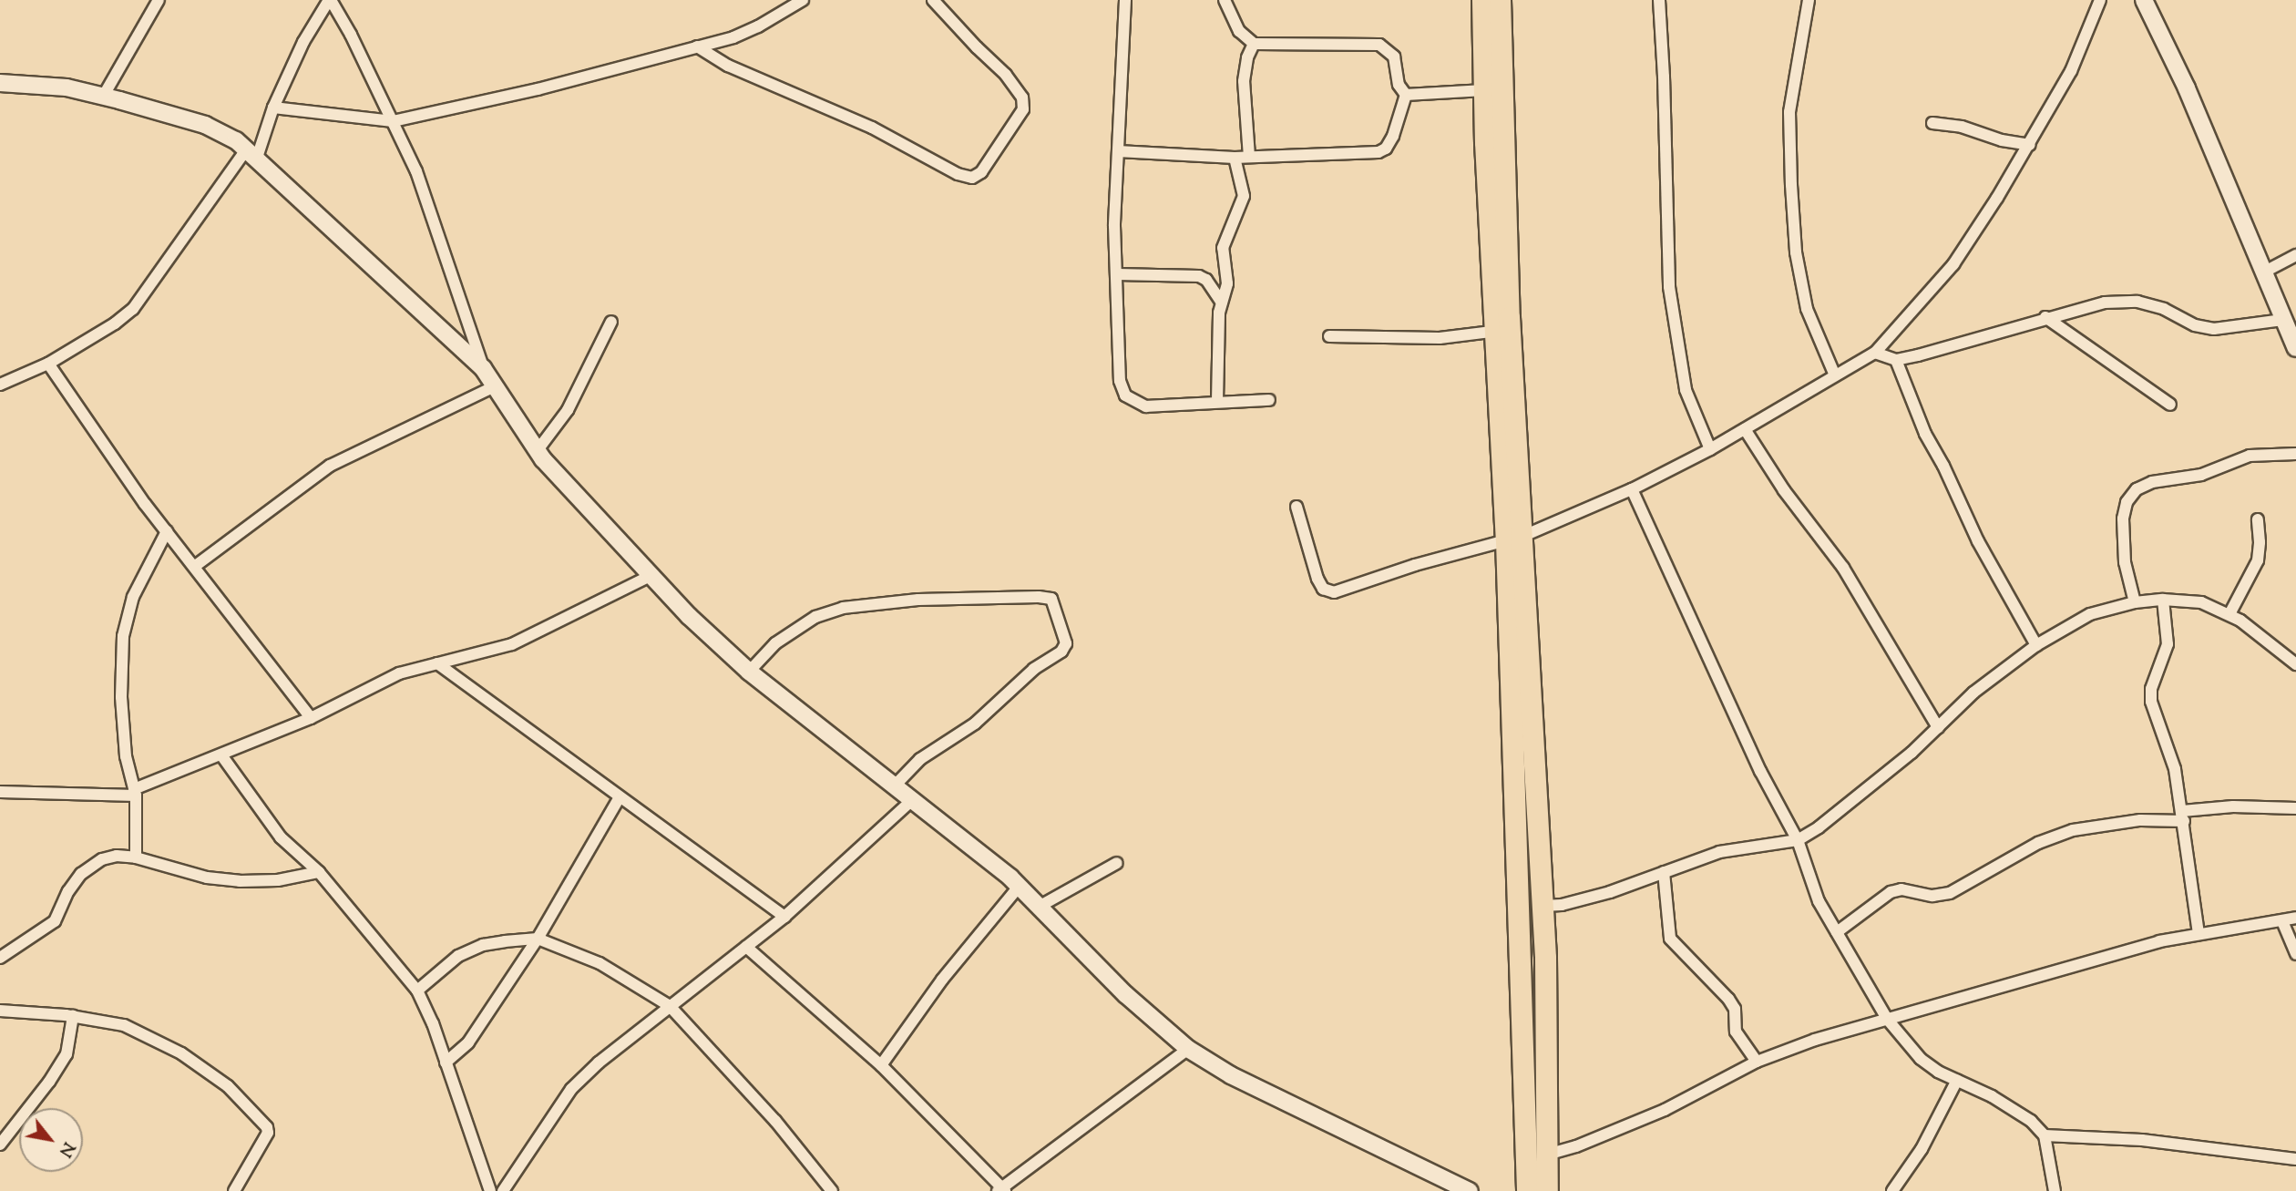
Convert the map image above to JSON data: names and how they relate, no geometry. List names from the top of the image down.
{
  "north": "bottom right"
}
